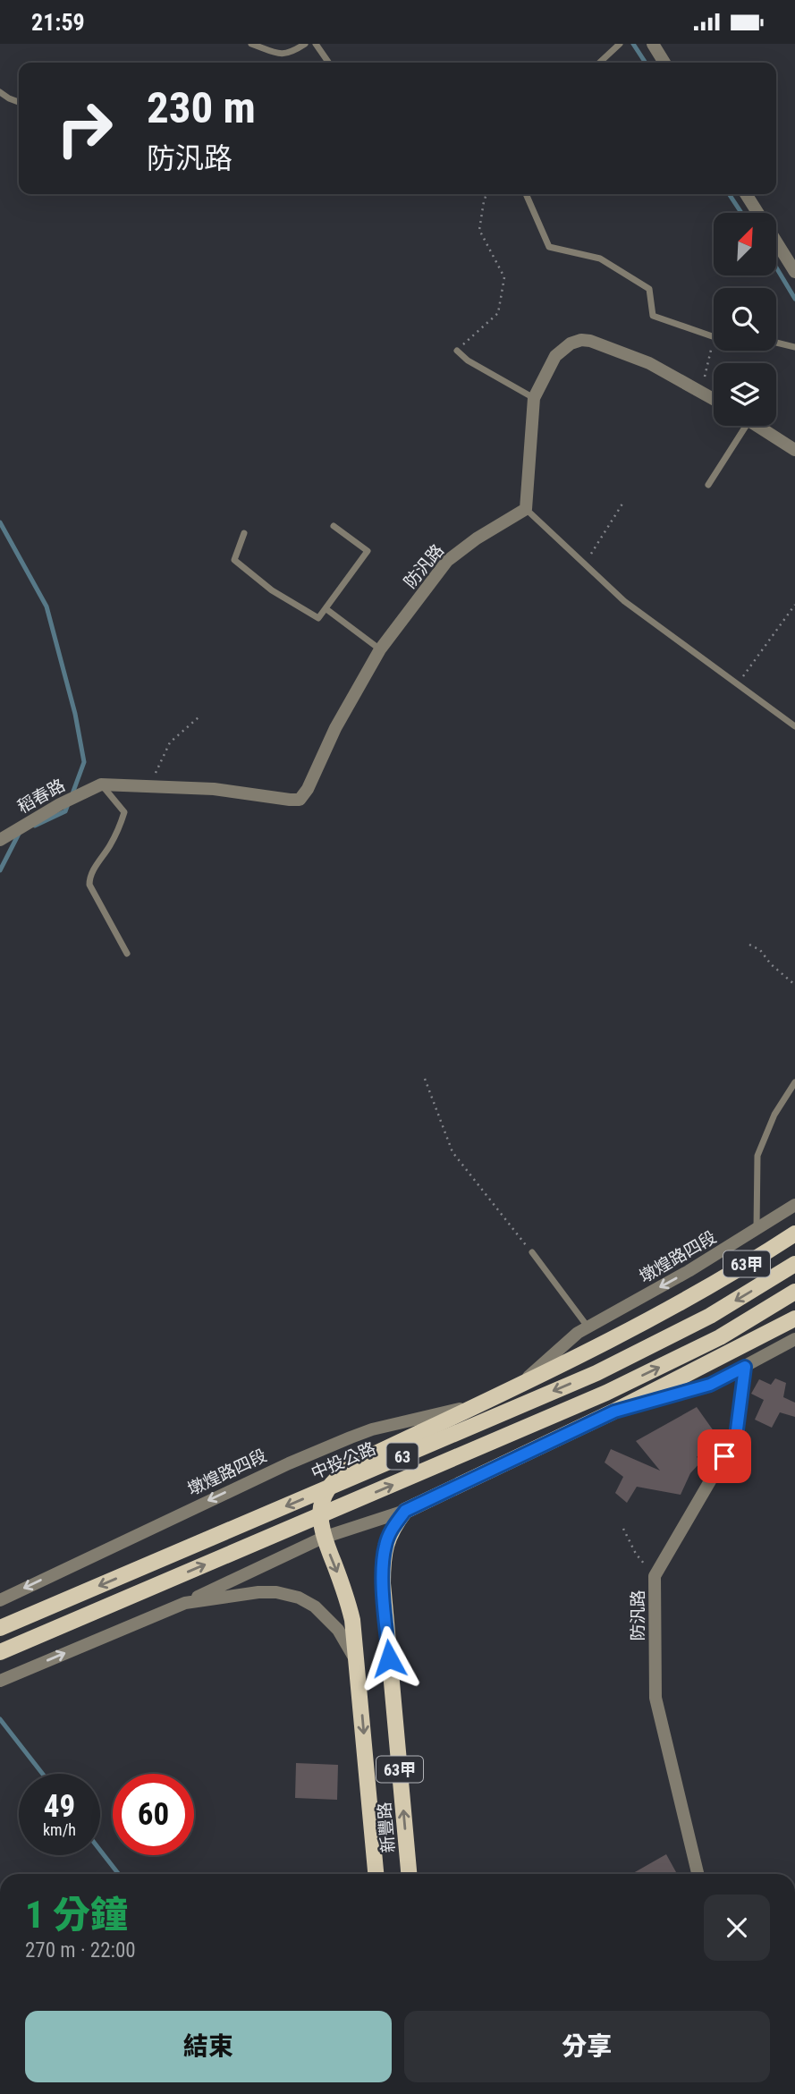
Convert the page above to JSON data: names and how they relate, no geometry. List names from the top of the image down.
{
  "streets": {
    "main road": [
      "63甲",
      "63",
      "中投公路",
      "新豐路"
    ],
    "street": ["防汎路", "稻春路", "墩煌路四段"]
  },
  "crossings": [
    ["防汎路", "稻春路"],
    ["墩煌路四段", "63甲"],
    ["63甲", "新豐路"]
  ],
  "north": "top right",
  "page": {
    "status": "21:59",
    "turn": ["230 m", "防汎路"],
    "speed": "49 km/h",
    "limit": "60",
    "heading": ["1 分鐘", "270 m · 22:00"],
    "buttons": ["結束", "分享"]
  }
}
